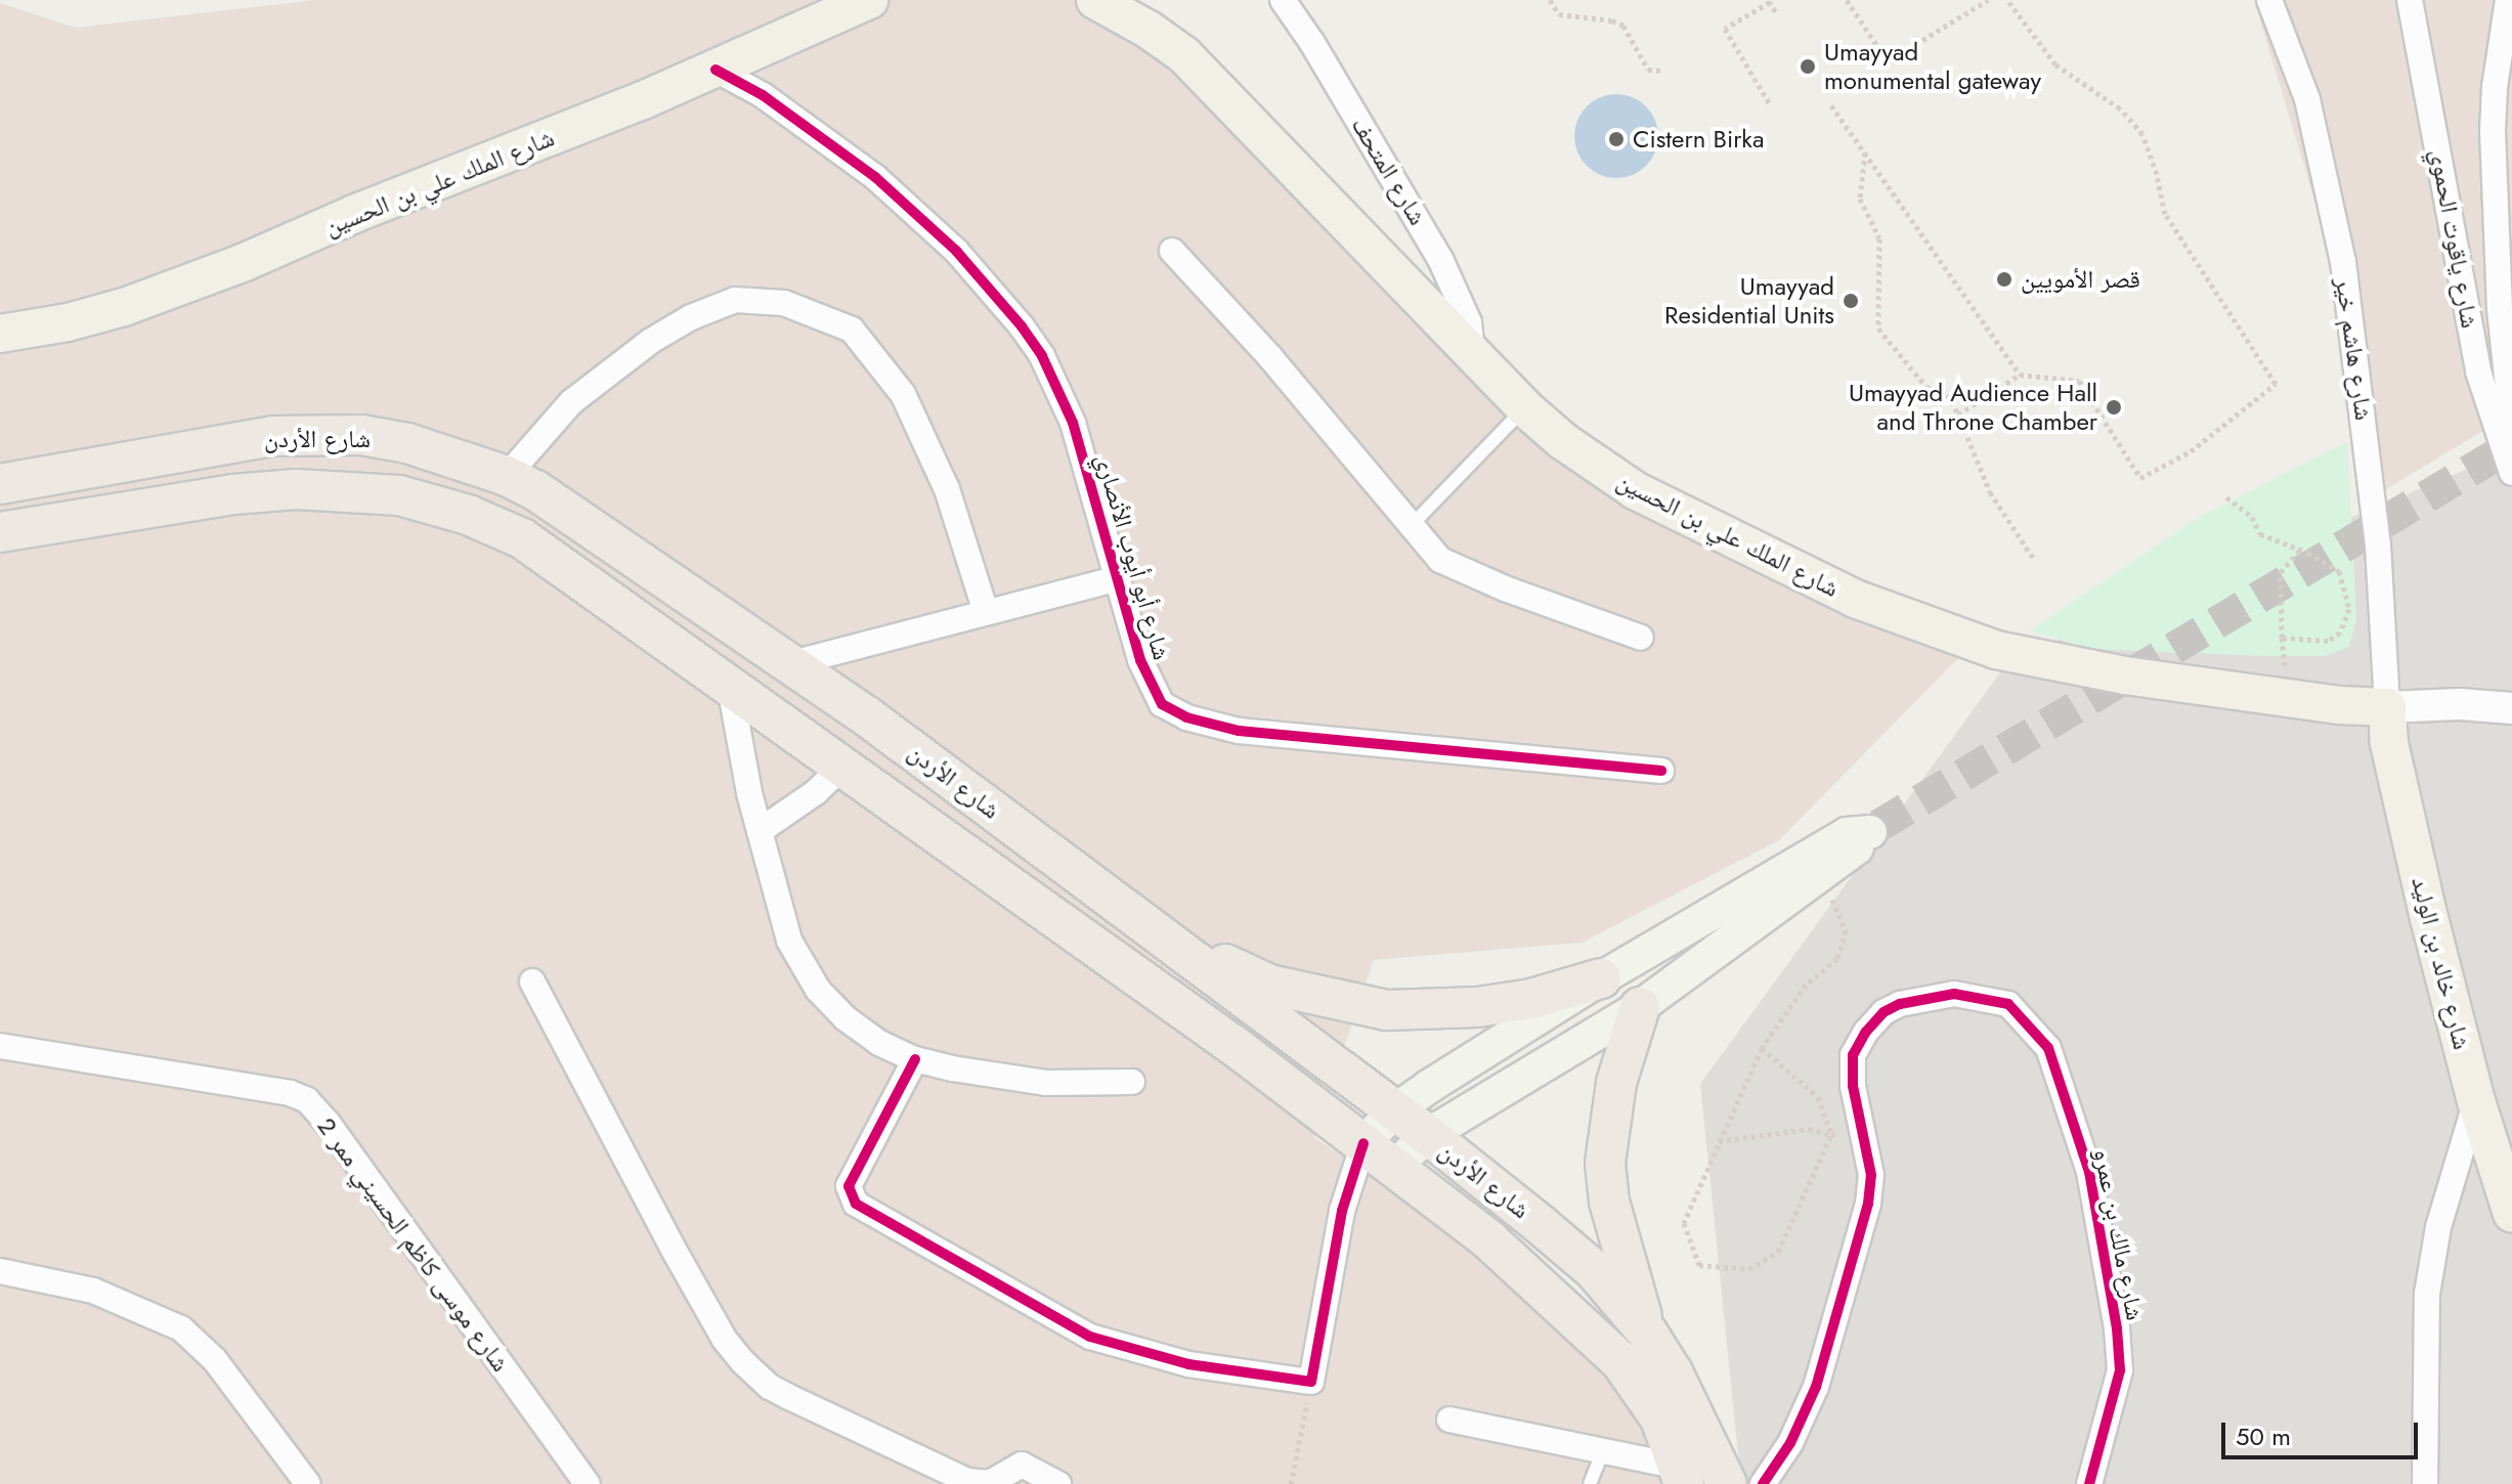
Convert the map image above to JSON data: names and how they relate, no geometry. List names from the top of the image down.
{
  "streets": {
    "highway": ["شارع الأردن"],
    "main road": ["شارع الملك علي بن الحسين", "شارع خالد بن الوليد"],
    "street": [
      "شارع المتحف",
      "شارع ياقوت الحموي",
      "شارع هاشم خير",
      "شارع أبو أيوب الأنصاري",
      "شارع مالك بن عمرو",
      "شارع موسى كاظم الحسيني ممر 2"
    ]
  },
  "crossings": [
    ["شارع المتحف", "شارع الملك علي بن الحسين"],
    ["شارع الملك علي بن الحسين", "شارع هاشم خير"],
    ["شارع الملك علي بن الحسين", "شارع أبو أيوب الأنصاري"],
    ["شارع الملك علي بن الحسين", "شارع خالد بن الوليد"],
    ["شارع هاشم خير", "شارع خالد بن الوليد"]
  ],
  "places": [
    "Umayyad monumental gateway",
    "Cistern Birka",
    "قصر الأمويين",
    "Umayyad Residential Units",
    "Umayyad Audience Hall and Throne Chamber"
  ],
  "scale_bar": "50 m"
}
